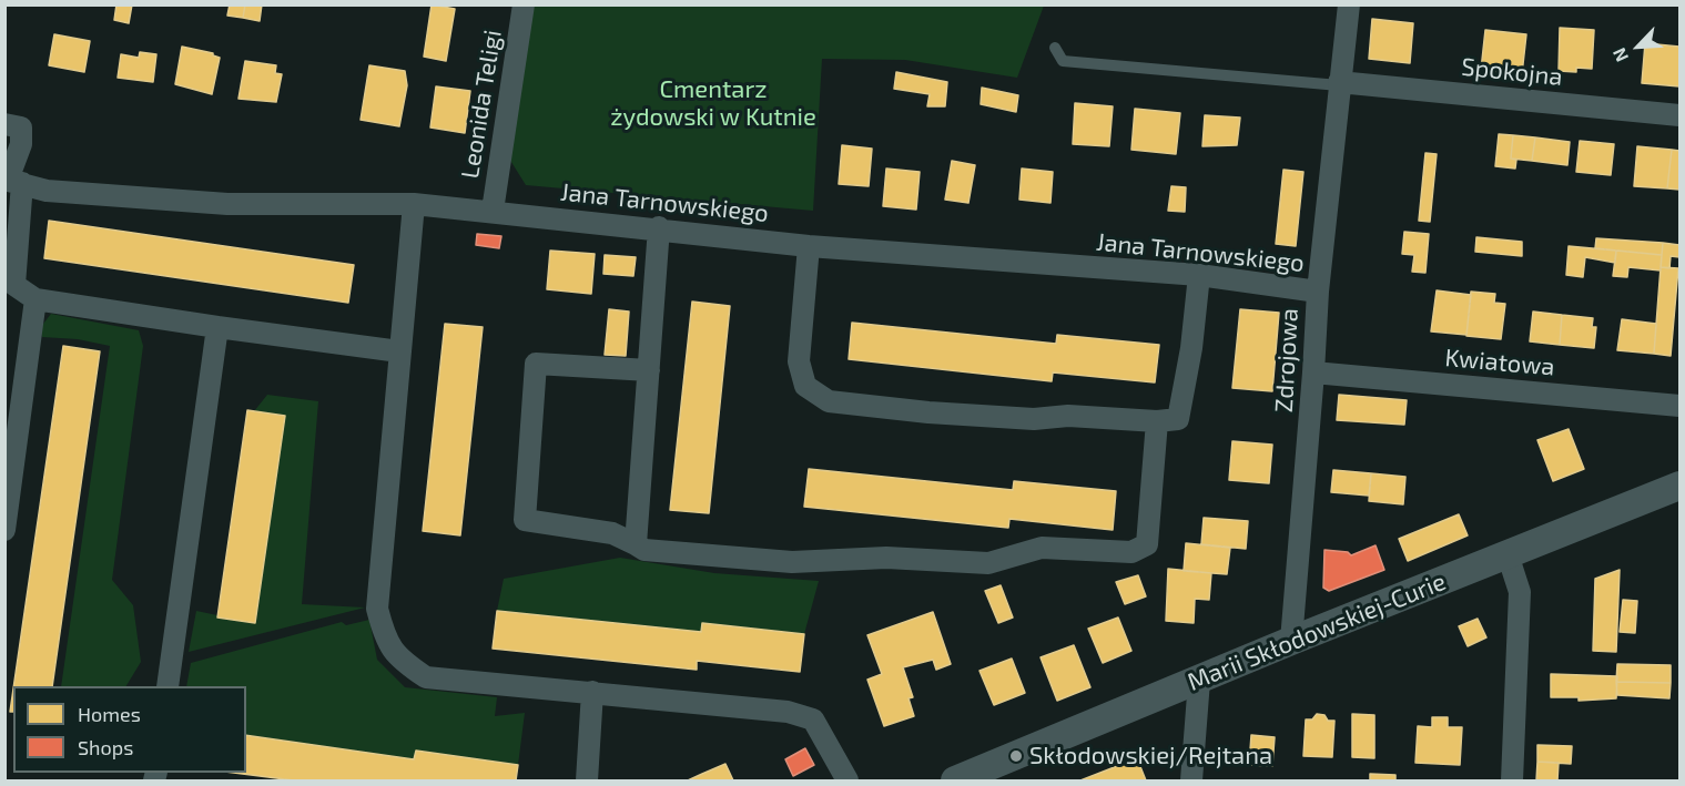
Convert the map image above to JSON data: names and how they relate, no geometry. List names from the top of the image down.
{
  "streets": {
    "street": [
      "Spokojna",
      "Leonida Teligi",
      "Jana Tarnowskiego",
      "Zdrojowa",
      "Kwiatowa",
      "Marii Skłodowskiej-Curie"
    ]
  },
  "crossings": [
    ["Spokojna", "Zdrojowa"],
    ["Leonida Teligi", "Jana Tarnowskiego"],
    ["Jana Tarnowskiego", "Zdrojowa"],
    ["Zdrojowa", "Kwiatowa"],
    ["Zdrojowa", "Marii Skłodowskiej-Curie"]
  ],
  "parks": ["Cmentarz żydowski w Kutnie"],
  "places": ["Skłodowskiej/Rejtana"],
  "legend": ["Homes", "Shops"],
  "north": "bottom left"
}
